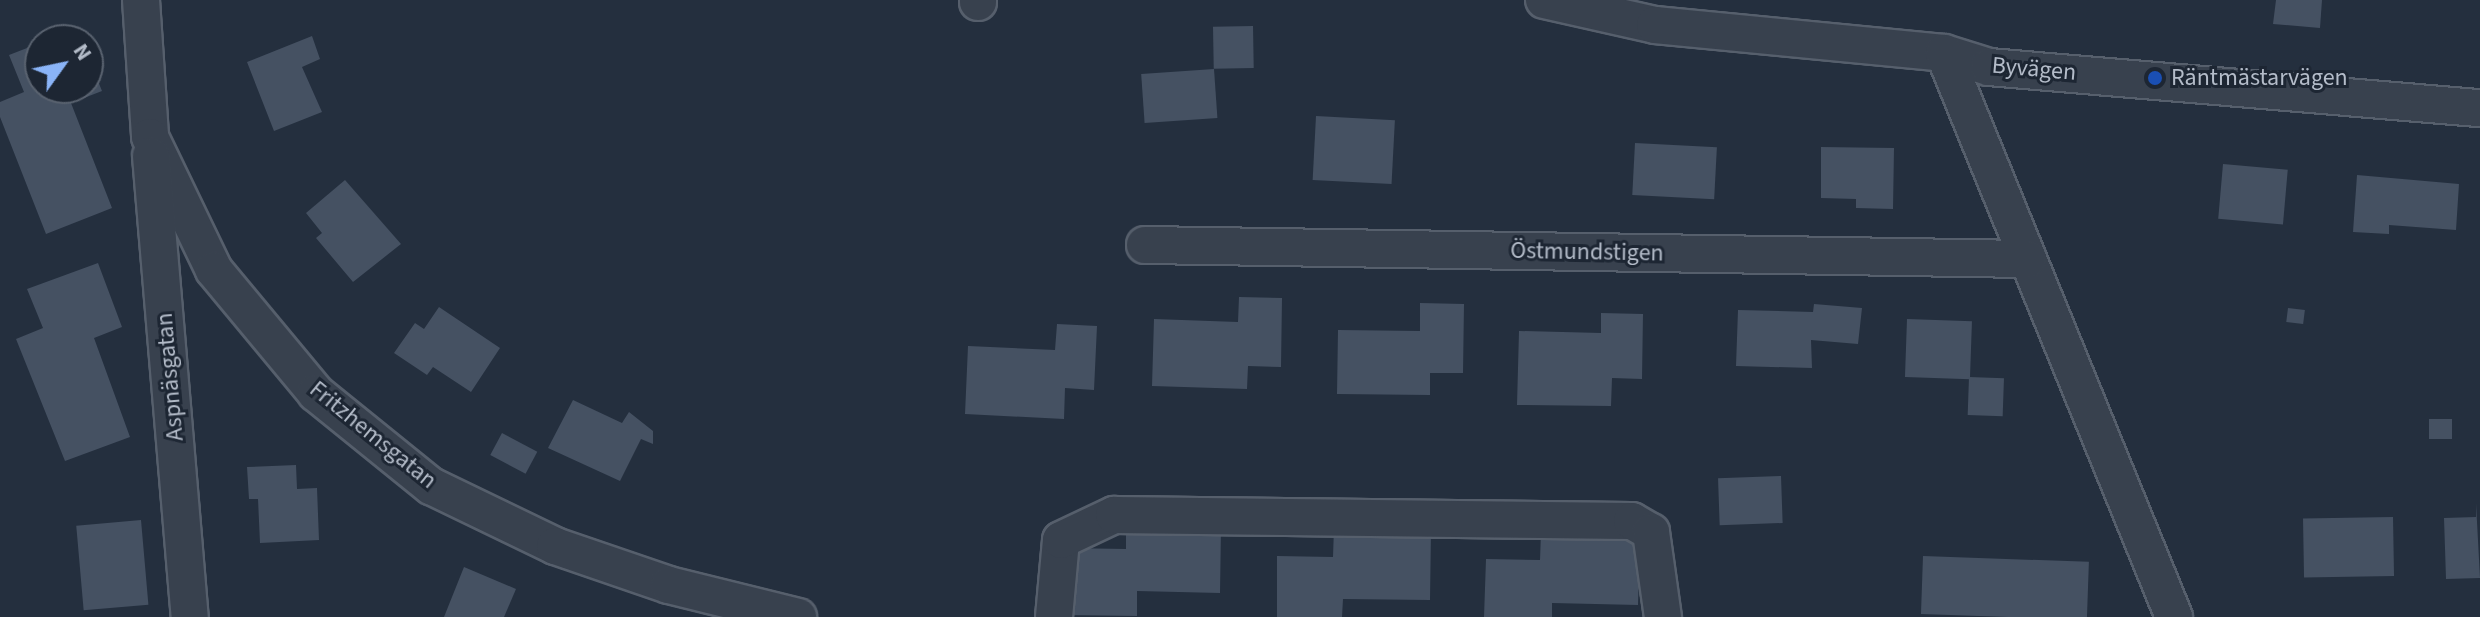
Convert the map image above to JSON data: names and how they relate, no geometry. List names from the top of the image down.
{
  "streets": {
    "street": [
      "Byvägen",
      "Östmundstigen",
      "Aspnäsgatan",
      "Fritzhemsgatan"
    ]
  },
  "crossings": [
    ["Aspnäsgatan", "Fritzhemsgatan"]
  ],
  "places": ["Räntmästarvägen"],
  "north": "top right"
}
